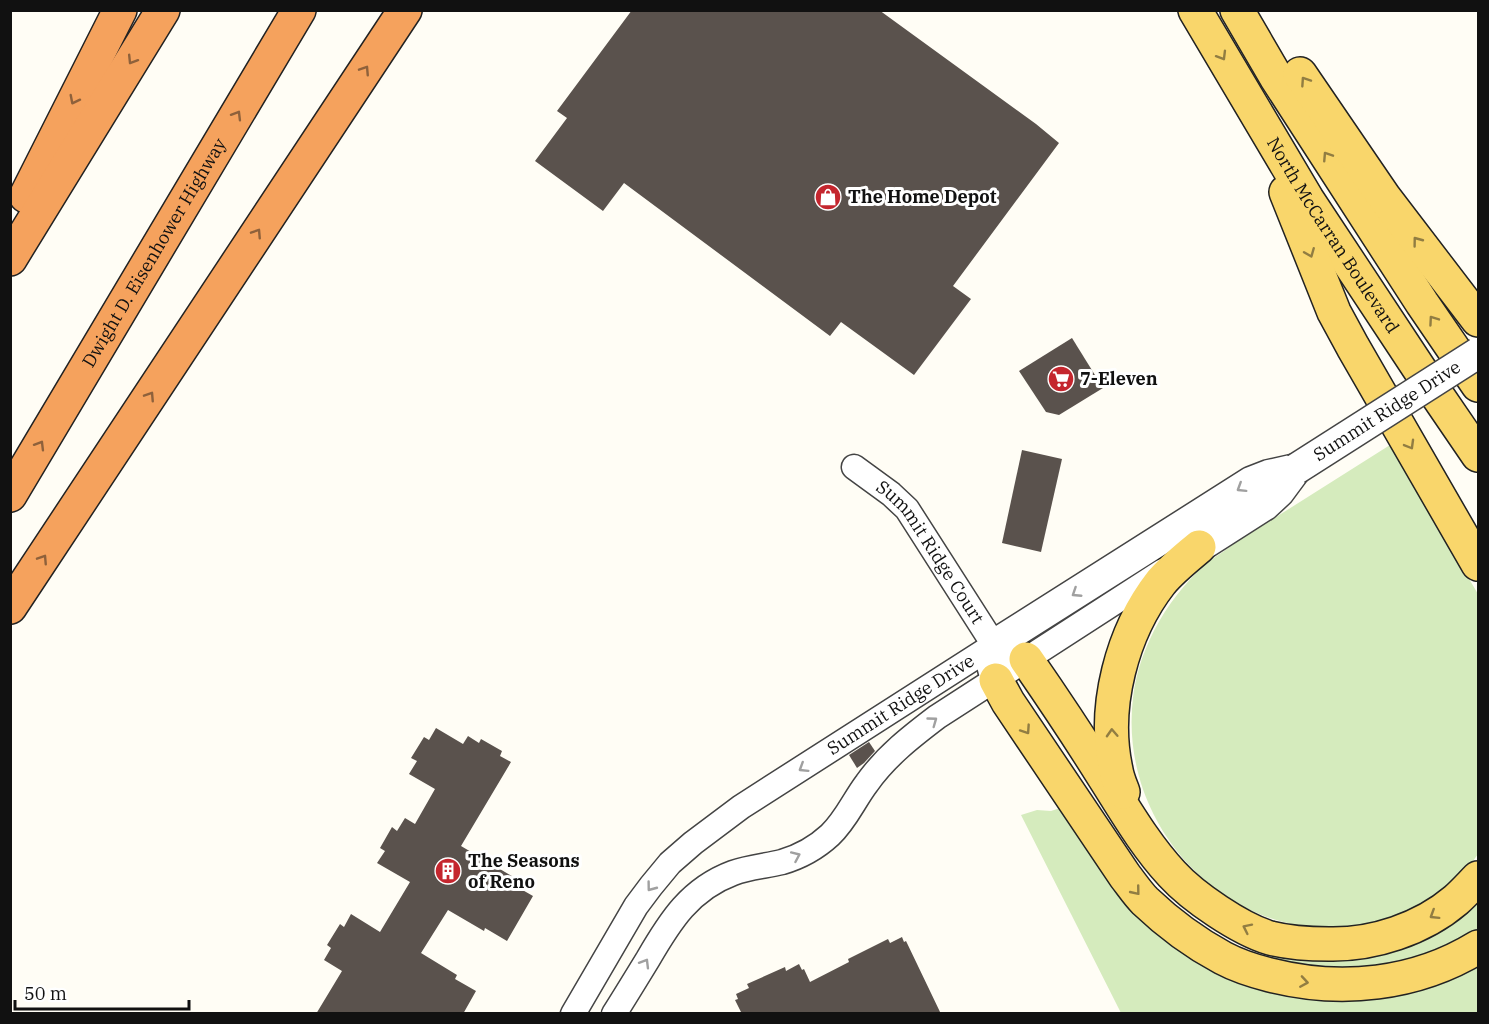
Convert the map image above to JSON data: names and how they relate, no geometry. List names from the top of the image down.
{
  "streets": {
    "highway": ["Dwight D. Eisenhower Highway"],
    "main road": ["North McCarran Boulevard"],
    "street": ["Summit Ridge Drive", "Summit Ridge Court"]
  },
  "crossings": [
    ["Summit Ridge Drive", "Summit Ridge Court"]
  ],
  "places": {
    "shop": ["The Home Depot"],
    "supermarket": ["7-Eleven"],
    "building": ["The Seasons of Reno"]
  },
  "scale_bar": "50 m"
}
